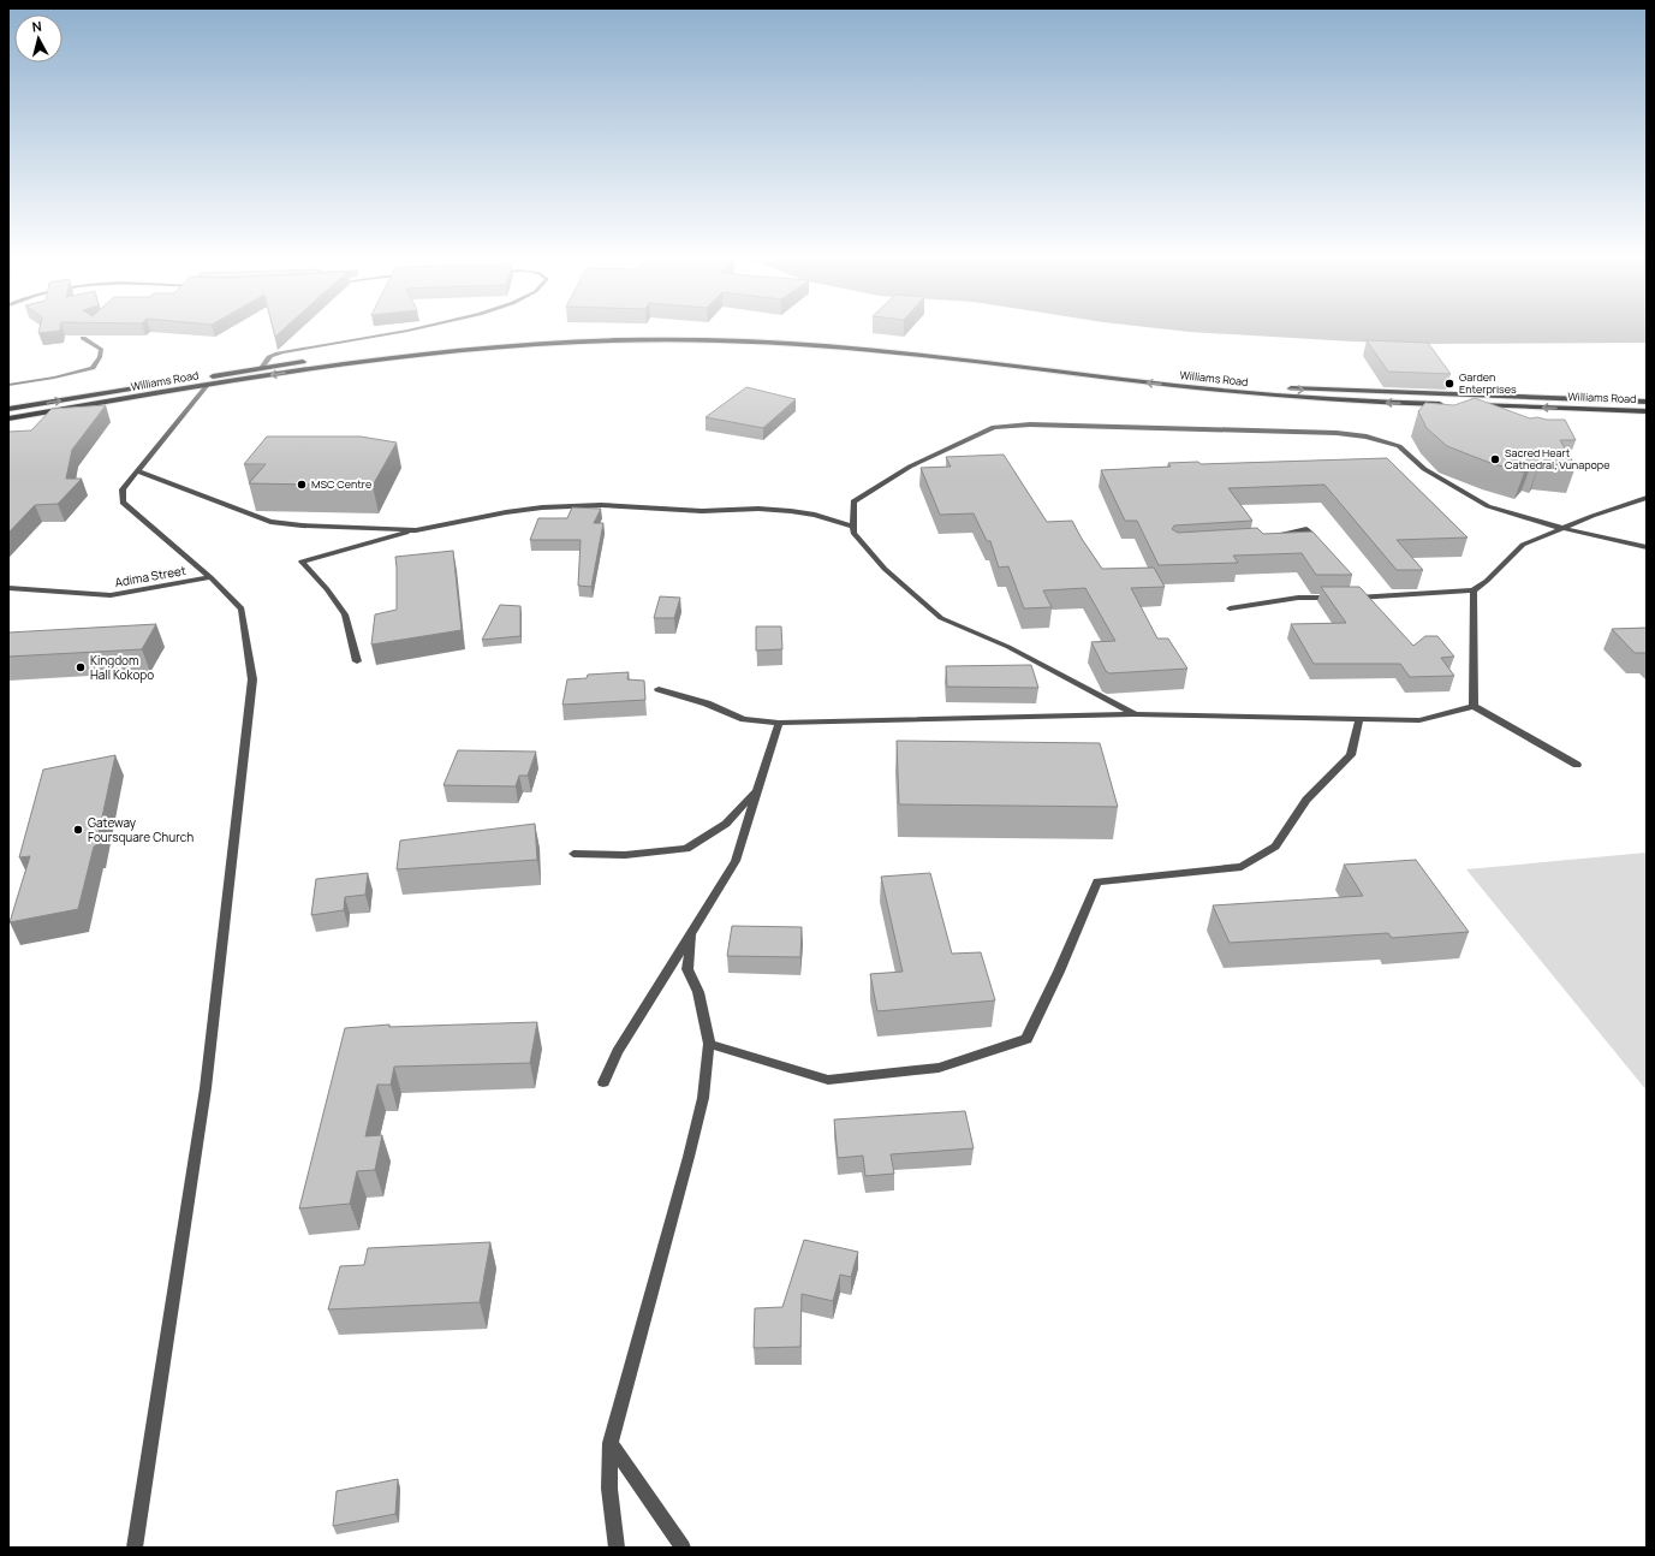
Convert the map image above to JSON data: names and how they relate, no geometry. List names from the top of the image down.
{
  "streets": {
    "main road": ["Williams Road"],
    "street": ["Adima Street"]
  },
  "places": [
    "Garden Enterprises",
    "Sacred Heart Cathedral, Vunapope",
    "MSC Centre",
    "Kingdom Hall Kokopo",
    "Gateway Foursquare Church"
  ],
  "north": "top"
}
